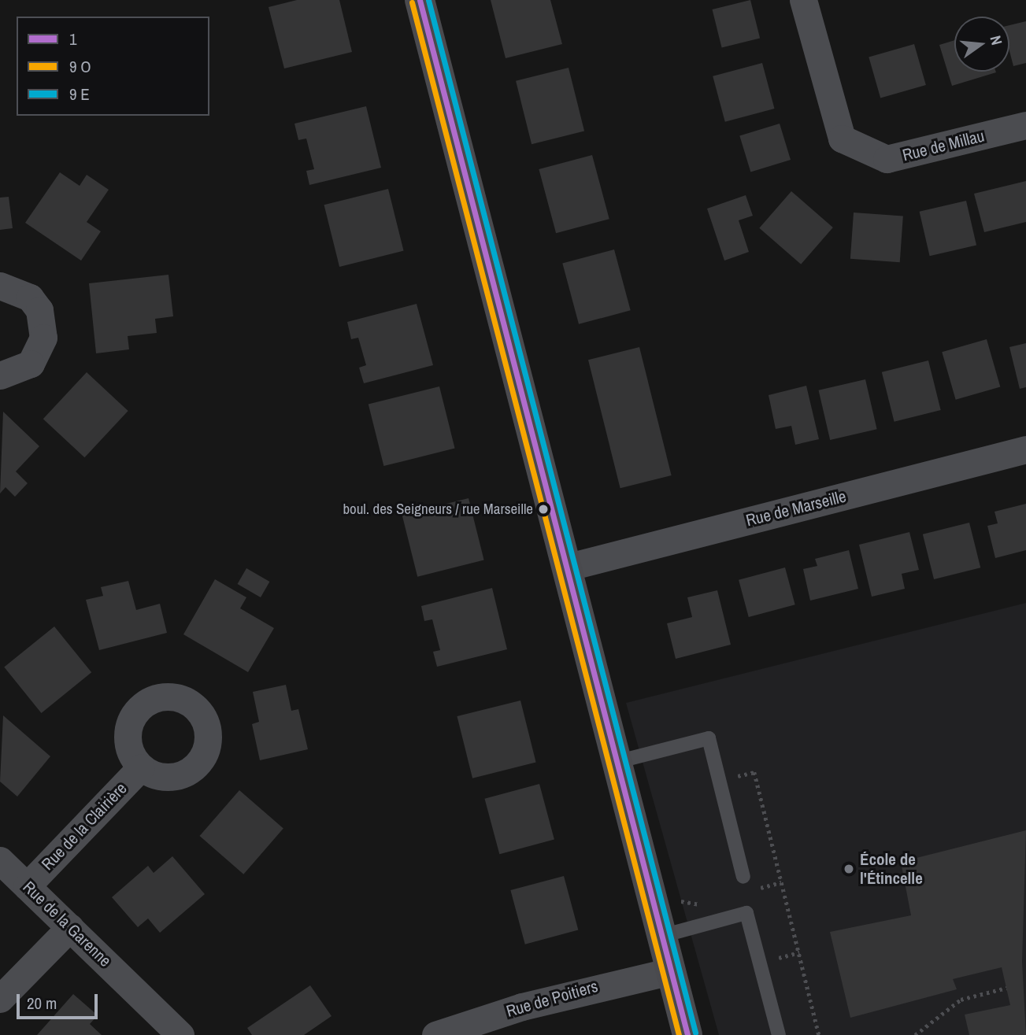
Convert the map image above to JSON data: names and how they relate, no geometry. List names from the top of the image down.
{
  "streets": {
    "street": [
      "Rue de Millau",
      "Rue de Marseille",
      "Rue de la Clairière",
      "Rue de la Garenne",
      "Rue de Poitiers"
    ]
  },
  "crossings": [
    ["Rue de la Clairière", "Rue de la Garenne"]
  ],
  "places": ["boul. des Seigneurs / rue Marseille", "École de l'Étincelle"],
  "lines": ["transit line 1"],
  "legend": ["1", "9 O", "9 E"],
  "scale_bar": "20 m",
  "north": "right"
}
